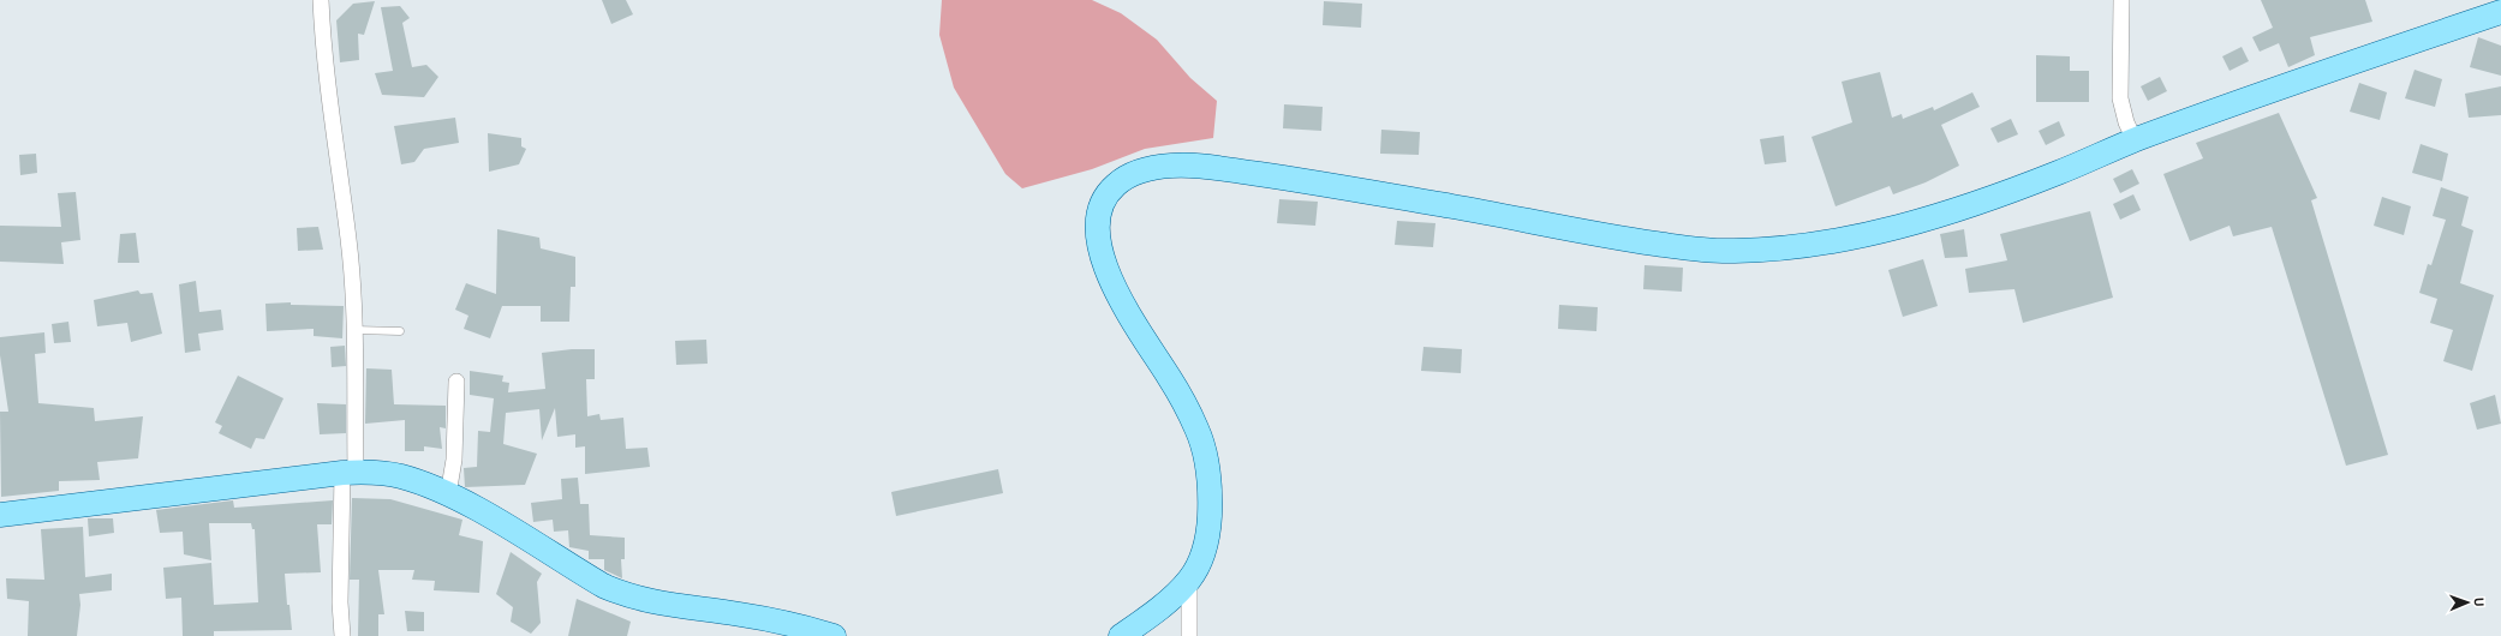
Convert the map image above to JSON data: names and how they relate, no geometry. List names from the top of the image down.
{
  "north": "right"
}
